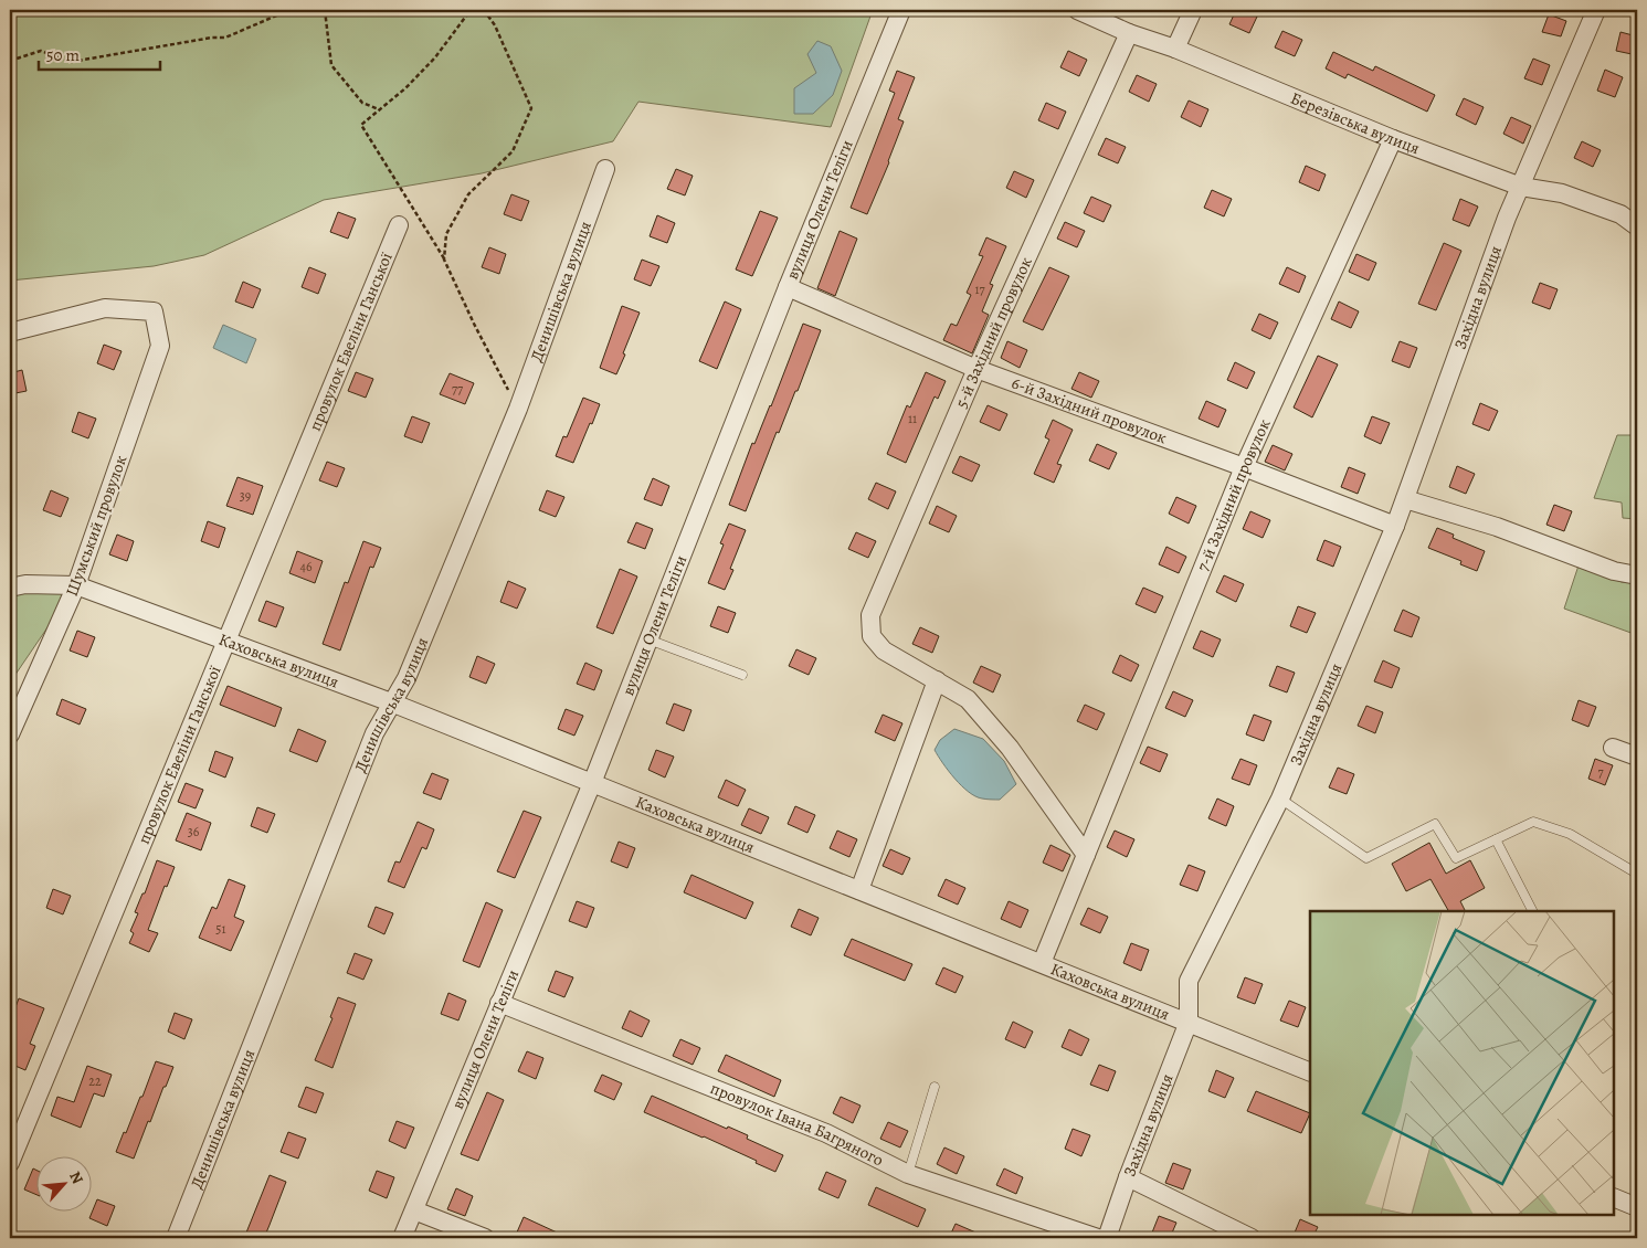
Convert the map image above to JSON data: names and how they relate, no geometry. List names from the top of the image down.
{
  "streets": {
    "street": [
      "Березівська вулиця",
      "вулиця Олени Теліги",
      "Денишівська вулиця",
      "Західна вулиця",
      "5-й Західний провулок",
      "провулок Евеліни Ганської",
      "6-й Західний провулок",
      "7-й Західний провулок",
      "Шумський провулок",
      "Каховська вулиця",
      "провулок Івана Багряного"
    ]
  },
  "crossings": [
    ["Березівська вулиця", "Західна вулиця"],
    ["Березівська вулиця", "5-й Західний провулок"],
    ["Березівська вулиця", "7-й Західний провулок"],
    ["вулиця Олени Теліги", "6-й Західний провулок"],
    ["вулиця Олени Теліги", "Каховська вулиця"],
    ["вулиця Олени Теліги", "провулок Івана Багряного"],
    ["Денишівська вулиця", "Каховська вулиця"],
    ["Західна вулиця", "6-й Західний провулок"],
    ["Західна вулиця", "Каховська вулиця"],
    ["5-й Західний провулок", "6-й Західний провулок"],
    ["провулок Евеліни Ганської", "Каховська вулиця"],
    ["6-й Західний провулок", "7-й Західний провулок"],
    ["7-й Західний провулок", "Каховська вулиця"],
    ["Шумський провулок", "Каховська вулиця"]
  ],
  "house_numbers": [
    "17",
    "77",
    "11",
    "39",
    "46",
    "7",
    "36",
    "51",
    "22"
  ],
  "scale_bar": "50 m",
  "north": "top right"
}
